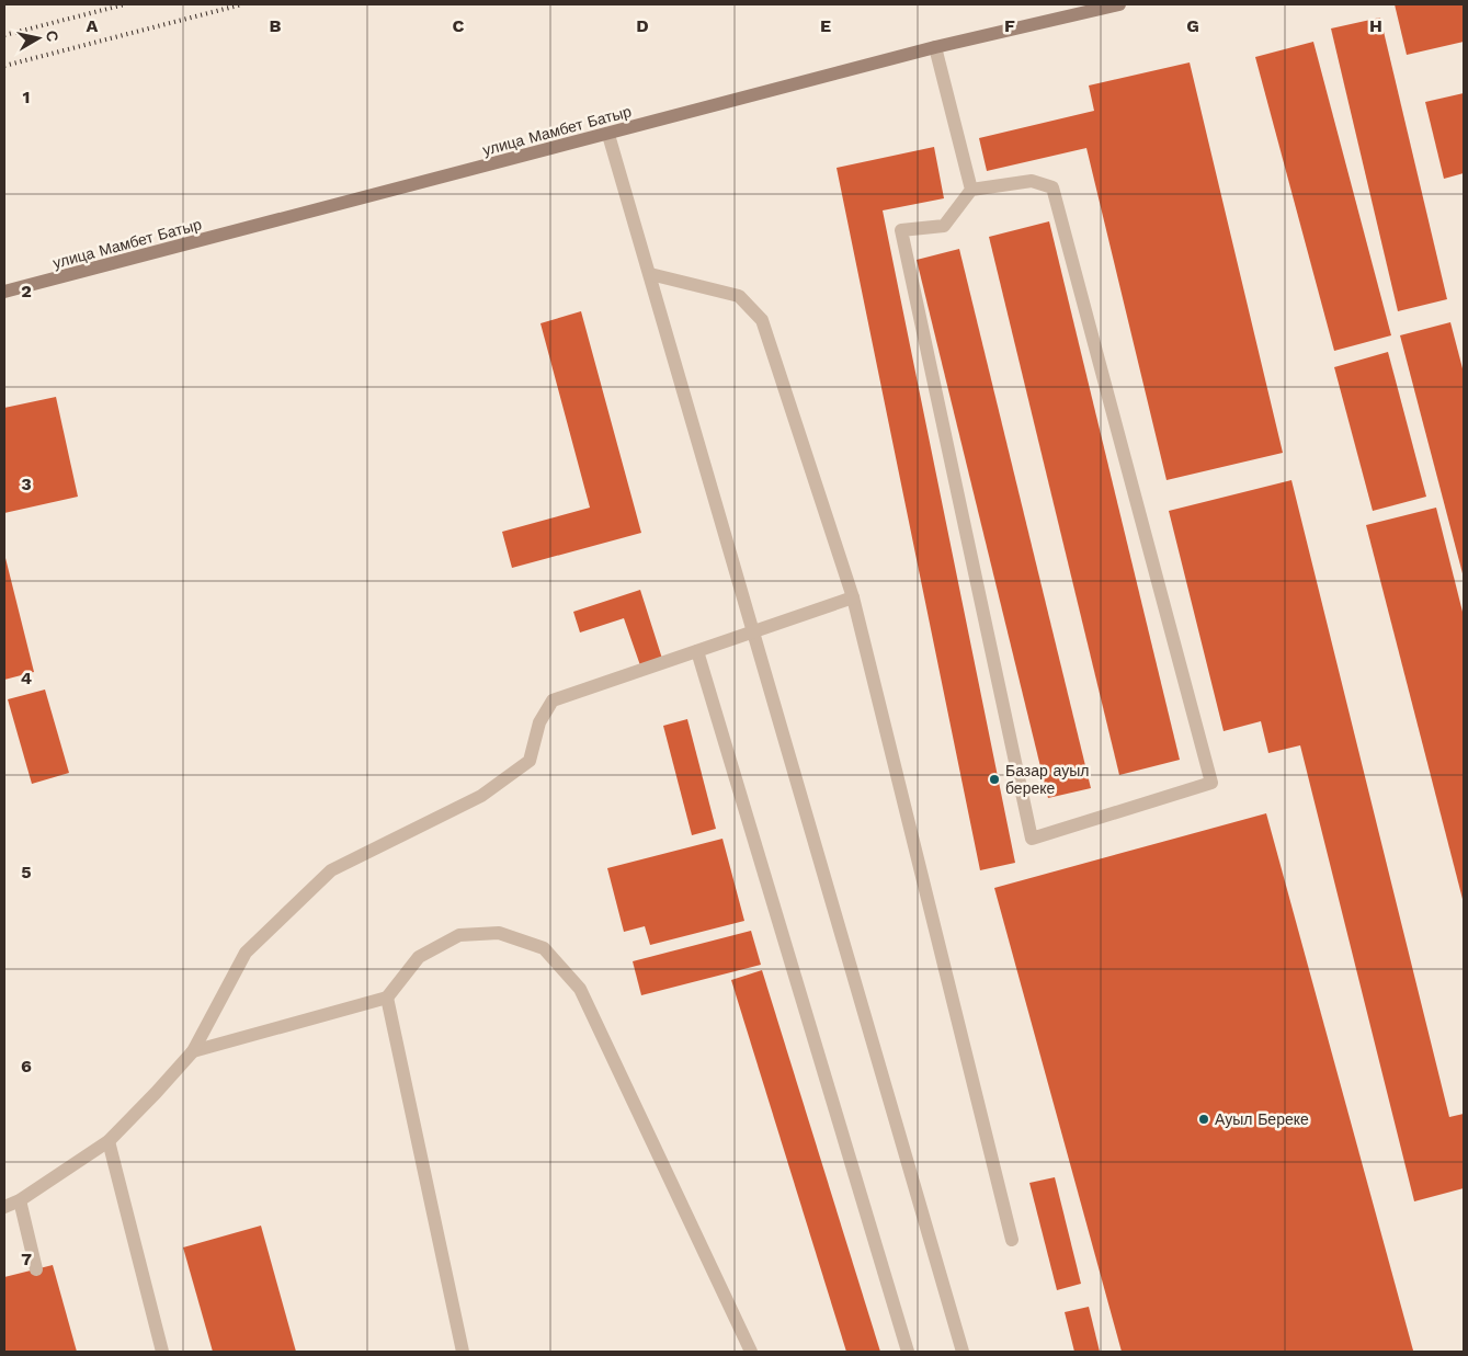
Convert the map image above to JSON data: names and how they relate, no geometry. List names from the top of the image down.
{
  "streets": {
    "main road": ["улица Мамбет Батыр"]
  },
  "places": ["Базар ауыл береке", "Ауыл Береке"],
  "north": "right",
  "grid": {
    "columns": [
      "A",
      "B",
      "C",
      "D",
      "E",
      "F",
      "G",
      "H"
    ],
    "rows": [
      "1",
      "2",
      "3",
      "4",
      "5",
      "6",
      "7"
    ]
  }
}
